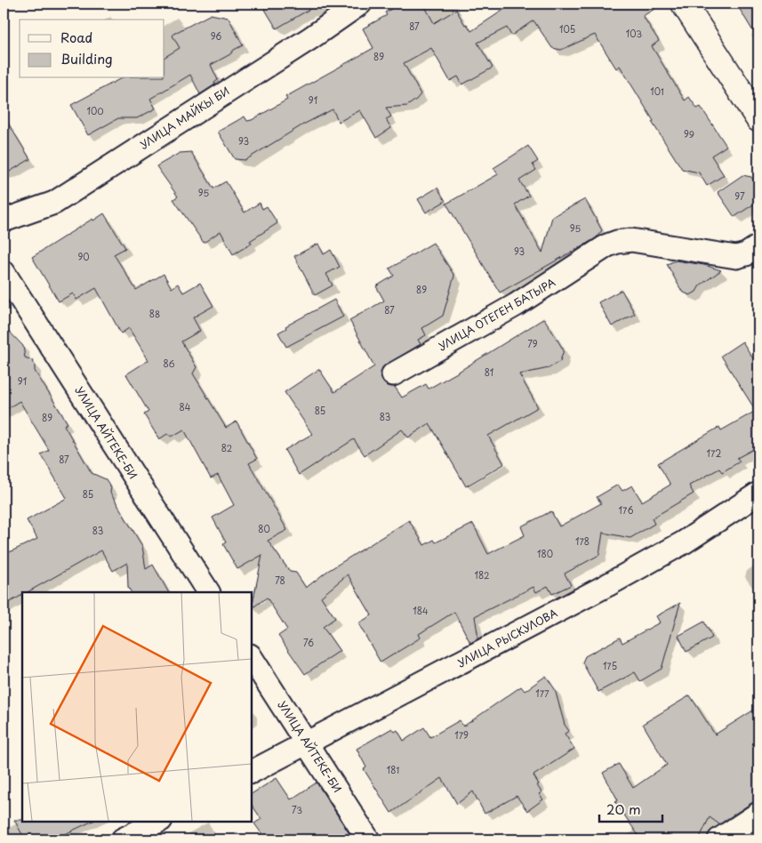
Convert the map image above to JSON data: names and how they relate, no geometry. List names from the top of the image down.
{
  "streets": {
    "street": [
      "УЛИЦА МАЙКЫ БИ",
      "УЛИЦА ОТЕГЕН БАТЫРА",
      "УЛИЦА АЙТЕКЕ-БИ",
      "УЛИЦА РЫСКУЛОВА"
    ]
  },
  "crossings": [
    ["УЛИЦА АЙТЕКЕ-БИ", "УЛИЦА РЫСКУЛОВА"]
  ],
  "house_numbers": [
    "87",
    "105",
    "103",
    "96",
    "89",
    "101",
    "91",
    "100",
    "99",
    "93",
    "95",
    "97",
    "95",
    "93",
    "90",
    "89",
    "87",
    "88",
    "79",
    "86",
    "81",
    "91",
    "84",
    "85",
    "83",
    "89",
    "82",
    "172",
    "87",
    "85",
    "176",
    "80",
    "83",
    "178",
    "180",
    "182",
    "78",
    "184",
    "76",
    "175",
    "177",
    "179",
    "181",
    "73"
  ],
  "legend": ["Road", "Building"],
  "scale_bar": "20 m"
}
